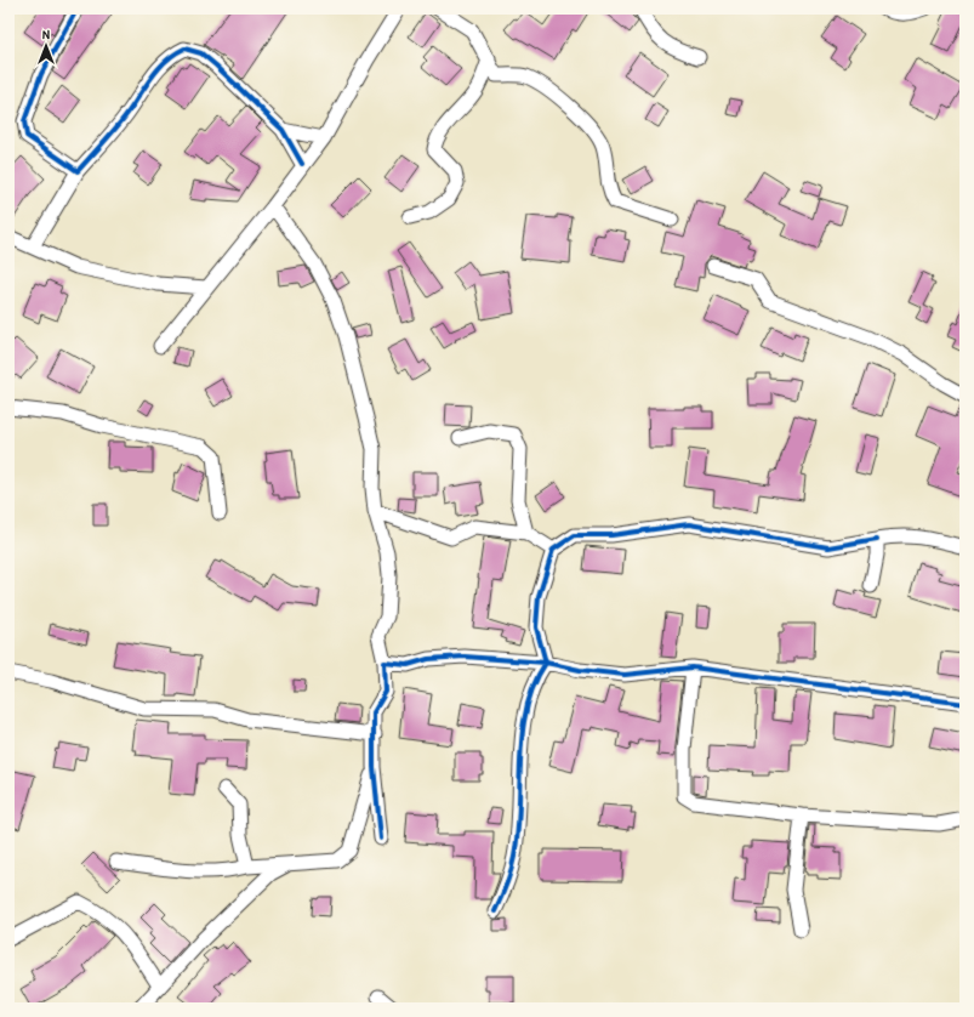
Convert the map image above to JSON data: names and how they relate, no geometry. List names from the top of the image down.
{
  "north": "top"
}
